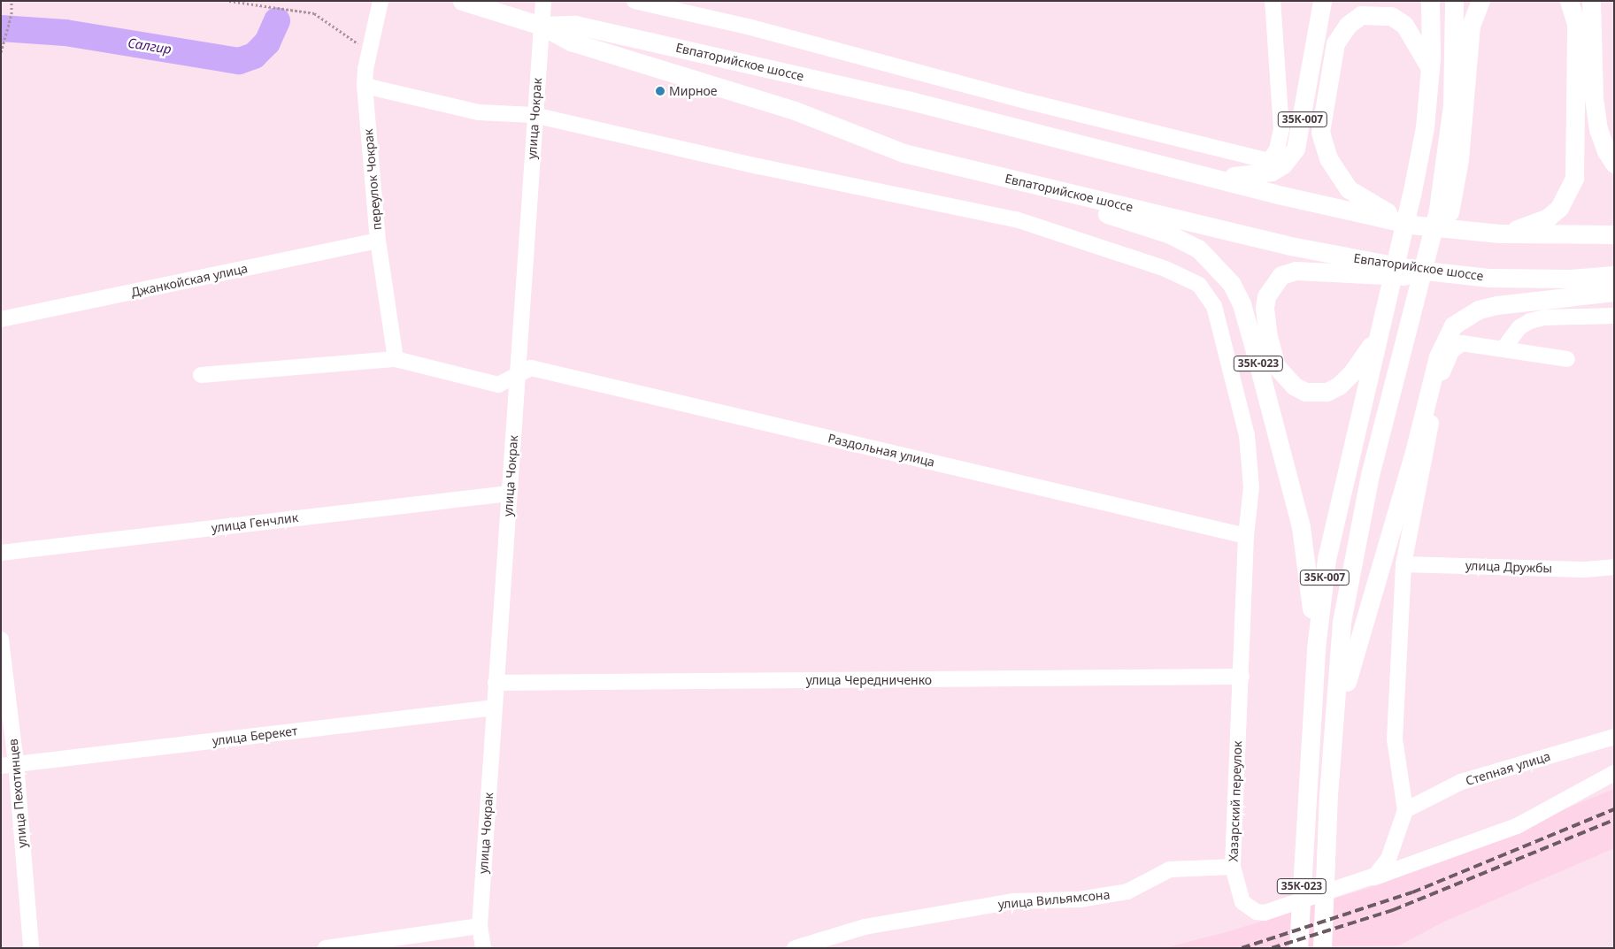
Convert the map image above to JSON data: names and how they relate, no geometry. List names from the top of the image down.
{
  "streets": {
    "main road": ["Евпаторийское шоссе", "35К-007", "35К-023"],
    "street": [
      "улица Чокрак",
      "переулок Чокрак",
      "Джанкойская улица",
      "Раздольная улица",
      "улица Генчлик",
      "улица Дружбы",
      "улица Чередниченко",
      "улица Берекет",
      "Степная улица",
      "улица Пехотинцев",
      "Хазарский переулок",
      "улица Вильямсона"
    ]
  },
  "crossings": [
    ["Евпаторийское шоссе", "улица Чокрак"],
    ["Евпаторийское шоссе", "35К-007"],
    ["Евпаторийское шоссе", "35К-023"],
    ["улица Чокрак", "Раздольная улица"],
    ["улица Чокрак", "улица Генчлик"],
    ["улица Чокрак", "улица Чередниченко"],
    ["улица Чокрак", "улица Берекет"],
    ["улица Чокрак", "Хазарский переулок"],
    ["35К-007", "35К-023"],
    ["переулок Чокрак", "Джанкойская улица"],
    ["переулок Чокрак", "Раздольная улица"],
    ["переулок Чокрак", "Хазарский переулок"],
    ["Раздольная улица", "Хазарский переулок"],
    ["улица Чередниченко", "Хазарский переулок"],
    ["улица Берекет", "улица Пехотинцев"],
    ["Степная улица", "Хазарский переулок"],
    ["Хазарский переулок", "улица Вильямсона"]
  ],
  "water": ["Салгир"],
  "places": ["Мирное"]
}
